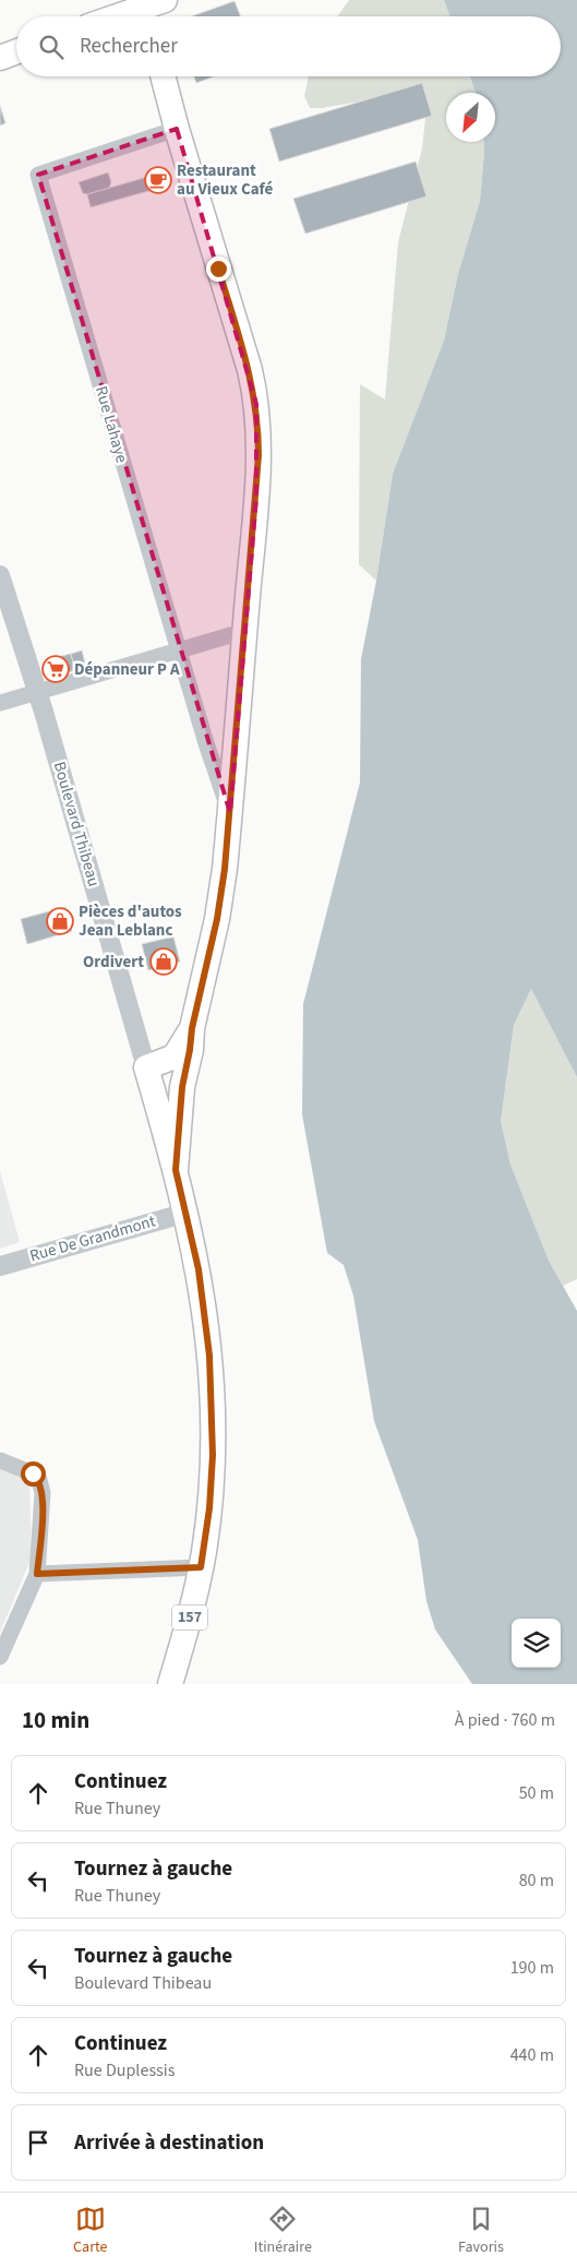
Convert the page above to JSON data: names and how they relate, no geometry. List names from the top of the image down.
{
  "streets": {
    "main road": ["Boulevard Thibeau", "157"],
    "street": ["Rue Lahaye", "Rue De Grandmont"]
  },
  "crossings": [
    ["Rue Lahaye", "157"],
    ["Boulevard Thibeau", "Rue De Grandmont"],
    ["Boulevard Thibeau", "157"]
  ],
  "places": {
    "cafe": ["Restaurant au Vieux Café"],
    "supermarket": ["Dépanneur P A"],
    "shop": ["Pièces d'autos Jean Leblanc", "Ordivert"]
  },
  "north": "bottom left",
  "page": {
    "search": "Rechercher",
    "heading": ["10 min", "À pied · 760 m"],
    "list": [
      ["Continuez", "Rue Thuney", "50 m"],
      ["Tournez à gauche", "Rue Thuney", "80 m"],
      ["Tournez à gauche", "Boulevard Thibeau", "190 m"],
      ["Continuez", "Rue Duplessis", "440 m"],
      "Arrivée à destination"
    ],
    "nav": ["Carte", "Itinéraire", "Favoris"]
  }
}
